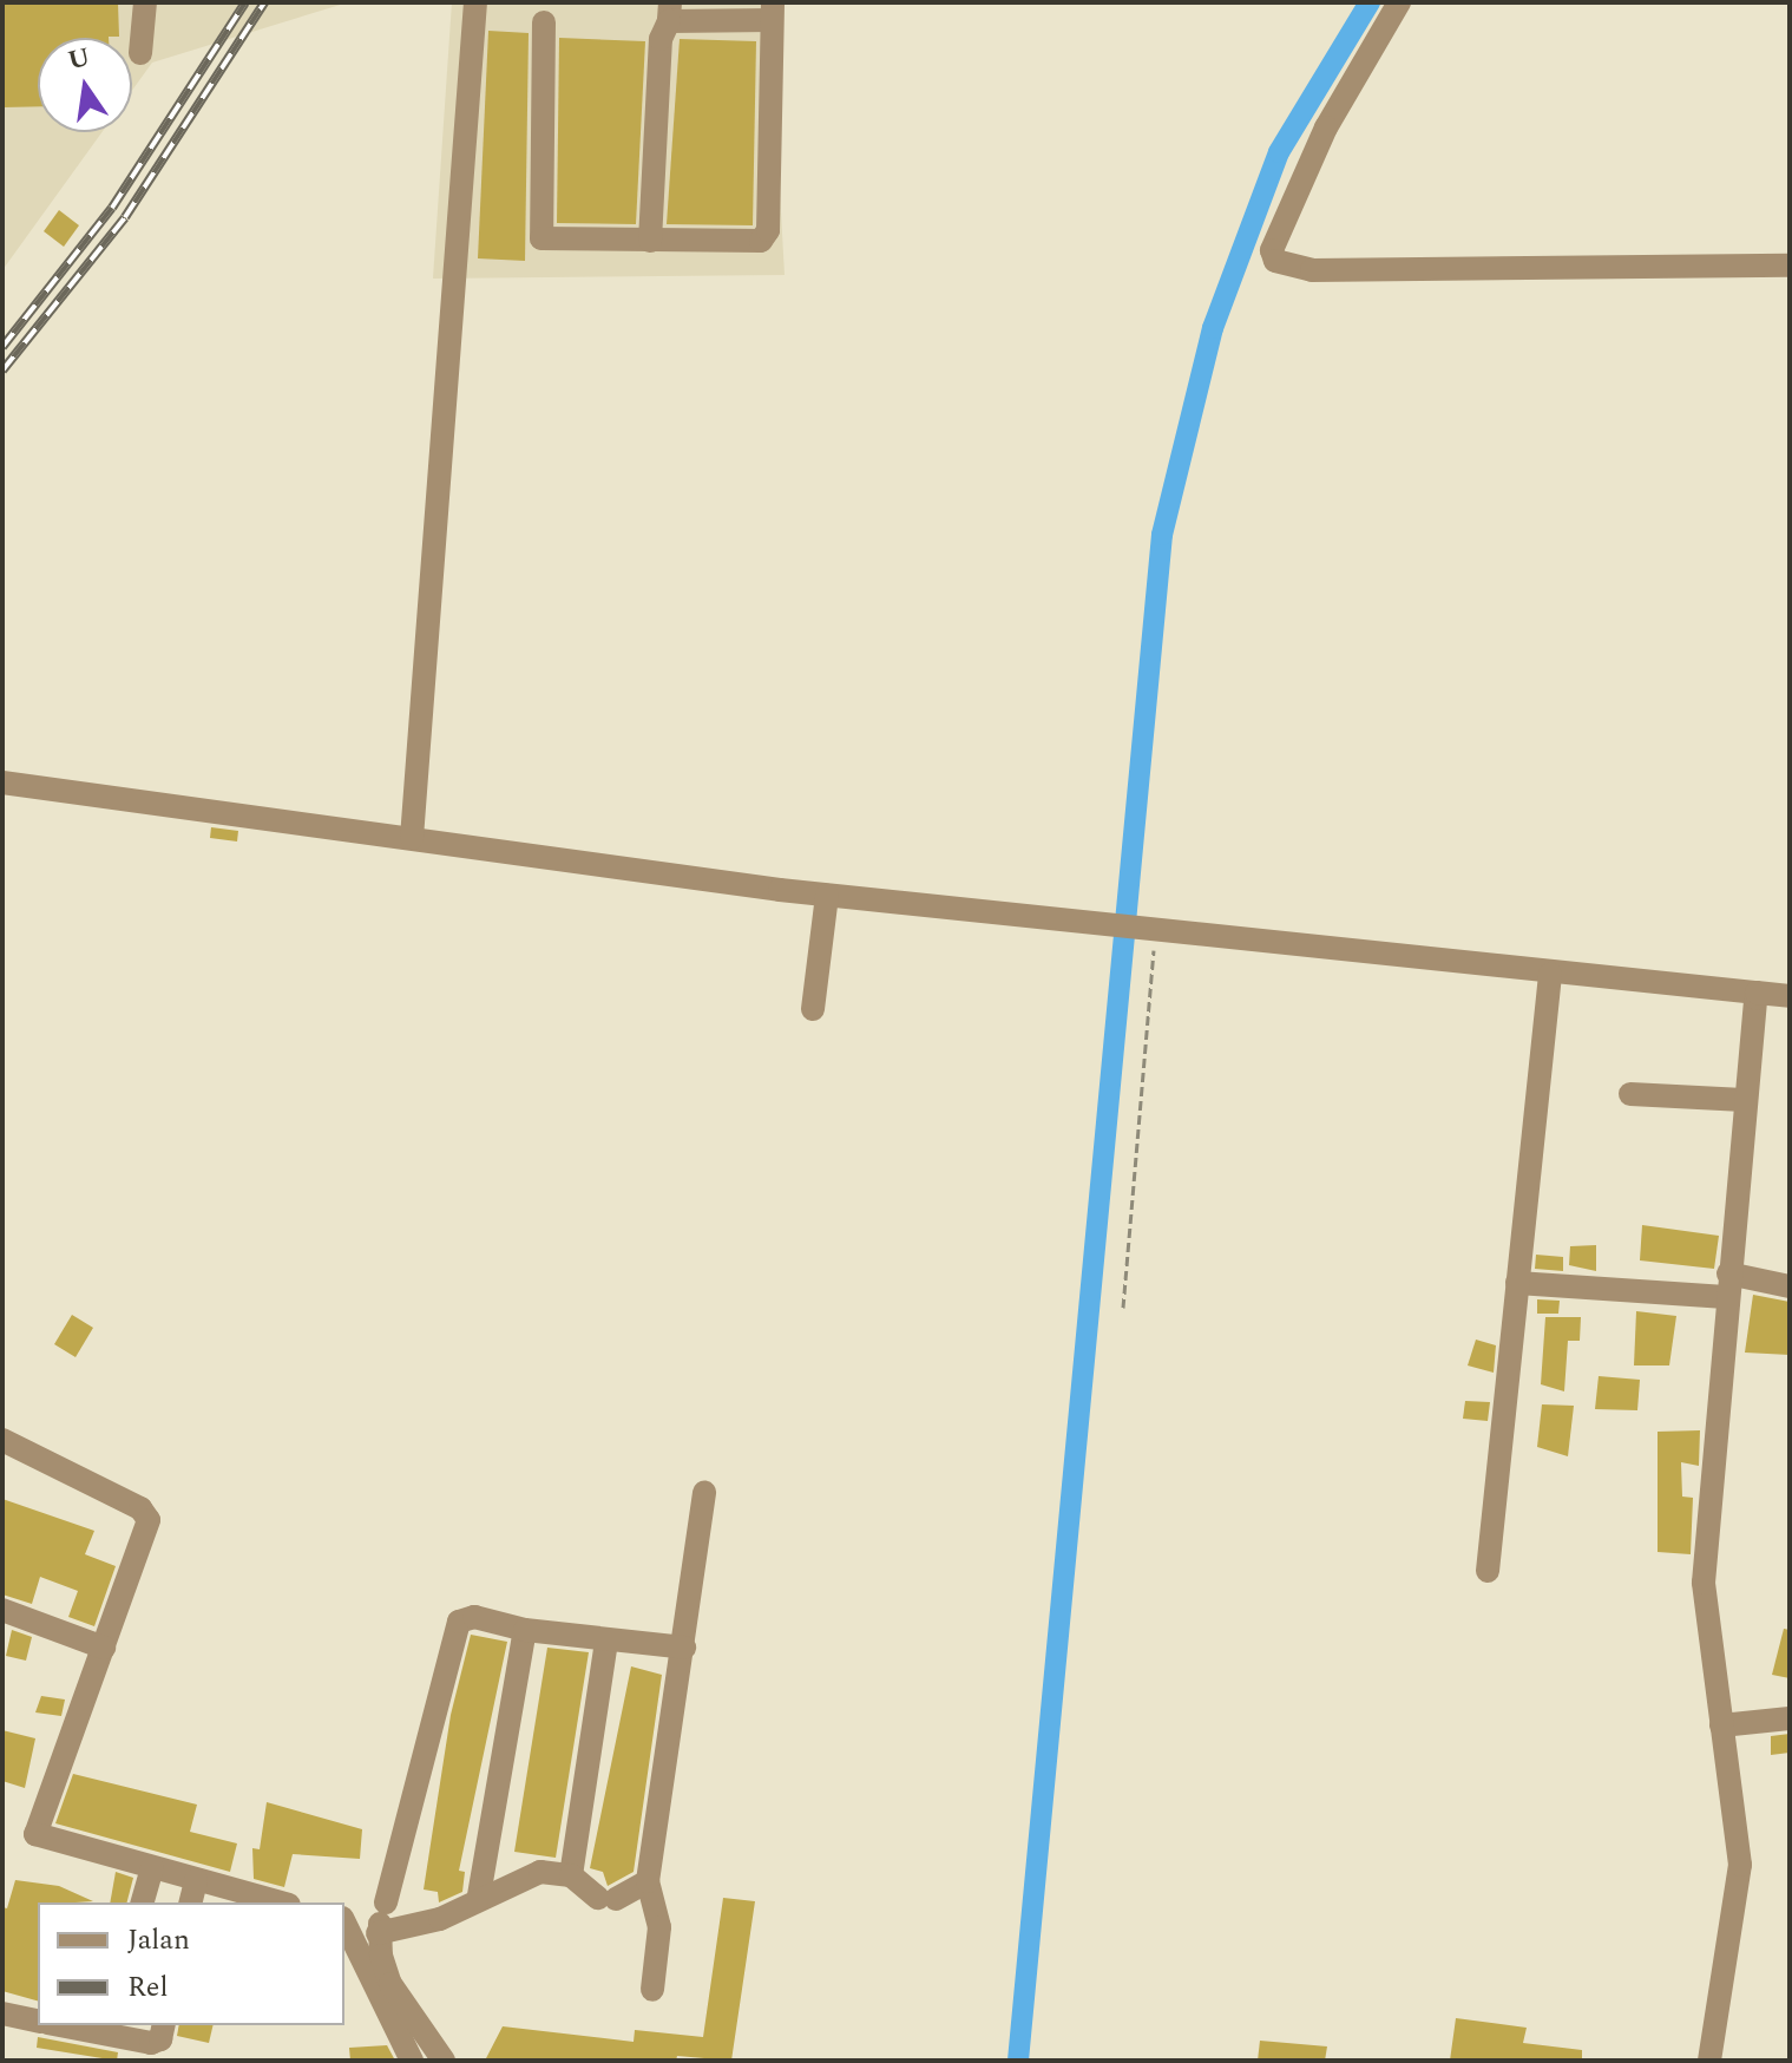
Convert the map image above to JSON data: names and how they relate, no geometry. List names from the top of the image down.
{
  "legend": ["Jalan", "Rel"],
  "north": "top"
}
